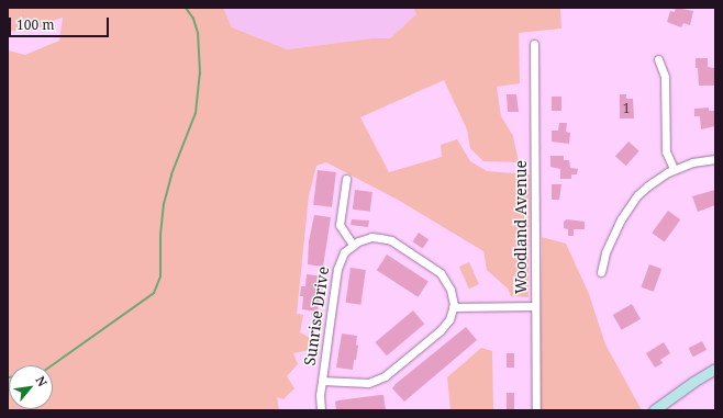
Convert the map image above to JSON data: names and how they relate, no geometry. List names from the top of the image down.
{
  "streets": {
    "street": ["Woodland Avenue", "Sunrise Drive"]
  },
  "house_numbers": ["1"],
  "scale_bar": "100 m",
  "north": "top right"
}
